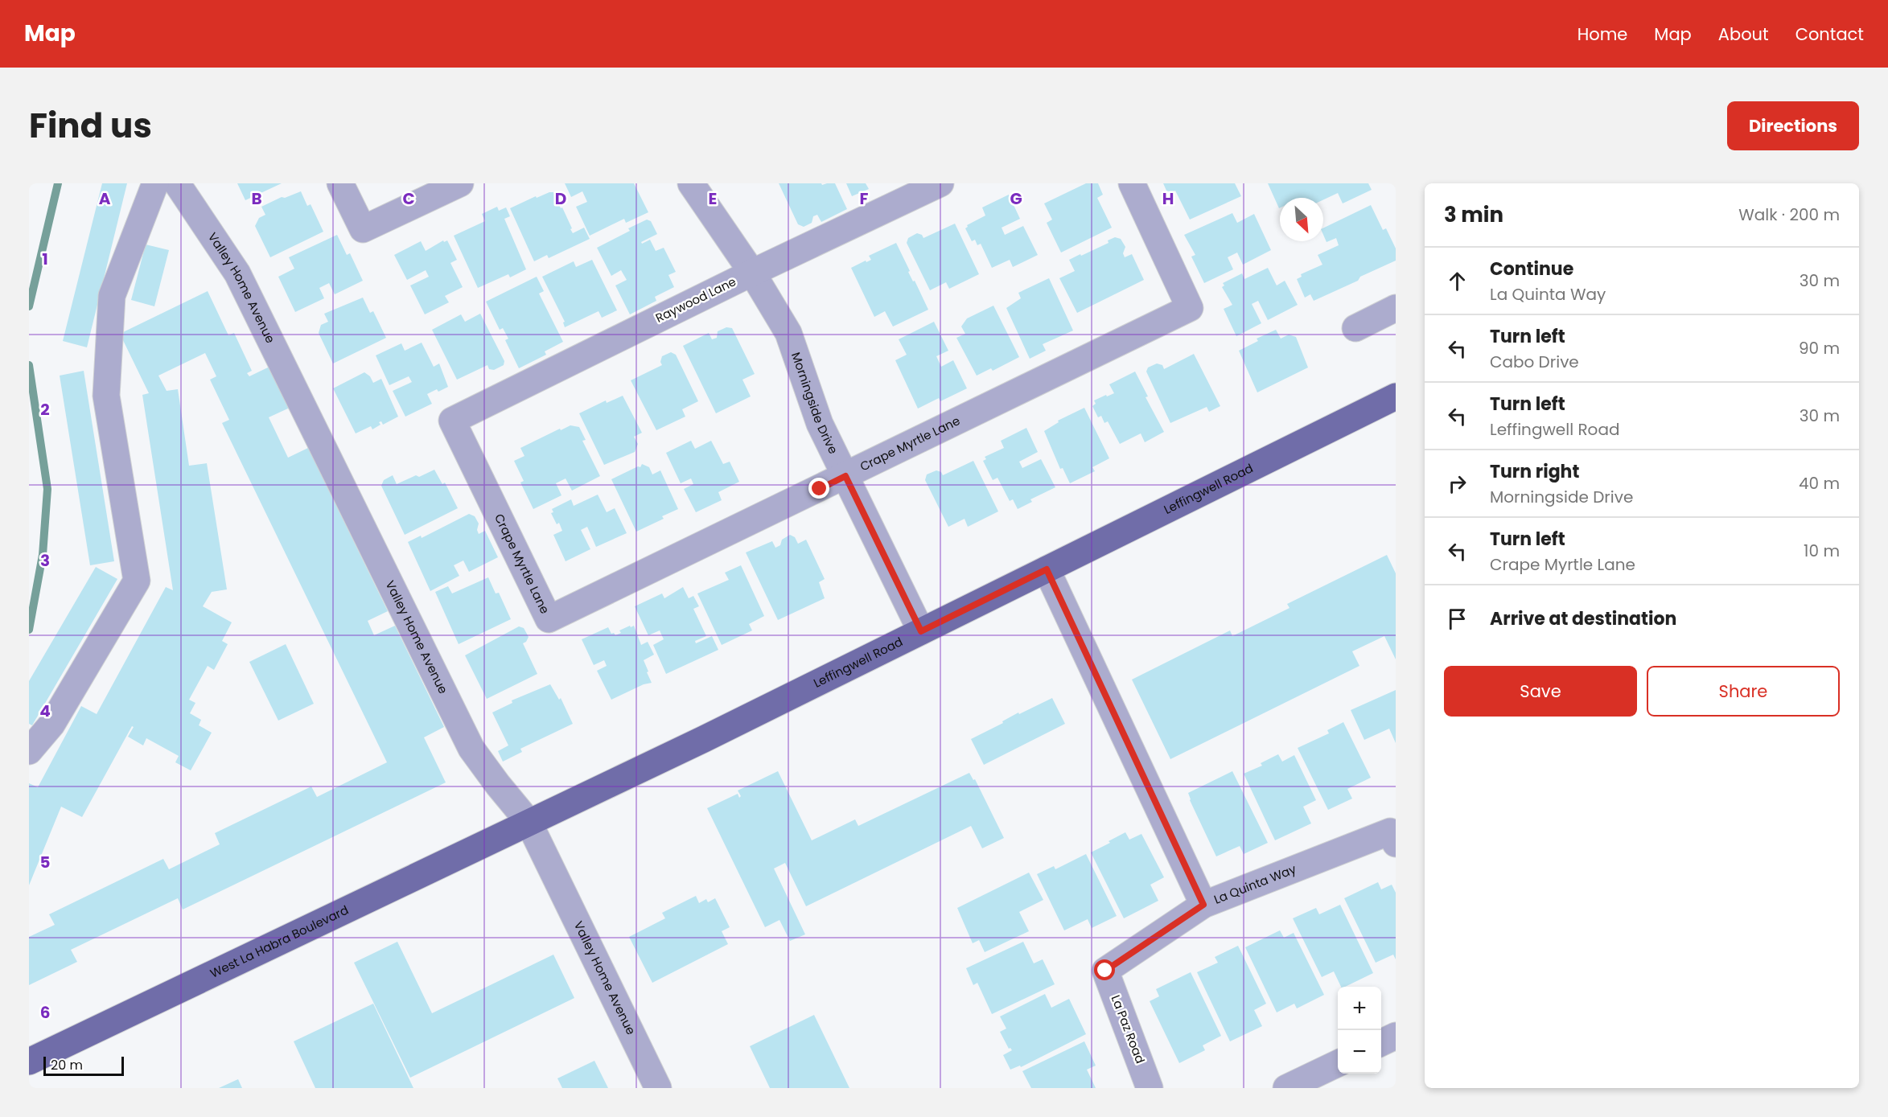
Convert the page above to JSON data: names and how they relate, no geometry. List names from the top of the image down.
{
  "streets": {
    "main road": ["Leffingwell Road", "West La Habra Boulevard"],
    "street": [
      "Valley Home Avenue",
      "Raywood Lane",
      "Morningside Drive",
      "Crape Myrtle Lane",
      "La Quinta Way",
      "La Paz Road"
    ]
  },
  "crossings": [
    ["Valley Home Avenue", "Leffingwell Road"],
    ["Valley Home Avenue", "West La Habra Boulevard"],
    ["Raywood Lane", "Morningside Drive"],
    ["Raywood Lane", "Crape Myrtle Lane"],
    ["Morningside Drive", "Crape Myrtle Lane"],
    ["Morningside Drive", "Leffingwell Road"],
    ["Leffingwell Road", "West La Habra Boulevard"],
    ["La Quinta Way", "La Paz Road"]
  ],
  "scale_bar": "20 m",
  "north": "bottom right",
  "page": {
    "header": "Map",
    "nav": [
      "Home",
      "Map",
      "About",
      "Contact"
    ],
    "title": "Find us",
    "buttons": [
      "Directions",
      ["Save", "Share"]
    ],
    "heading": ["3 min", "Walk · 200 m"],
    "list": [
      ["Continue", "La Quinta Way", "30 m"],
      ["Turn left", "Cabo Drive", "90 m"],
      ["Turn left", "Leffingwell Road", "30 m"],
      ["Turn right", "Morningside Drive", "40 m"],
      ["Turn left", "Crape Myrtle Lane", "10 m"],
      "Arrive at destination"
    ],
    "map_buttons": ["+", "−"],
    "scale": "20 m"
  },
  "grid": {
    "columns": [
      "A",
      "B",
      "C",
      "D",
      "E",
      "F",
      "G",
      "H"
    ],
    "rows": [
      "1",
      "2",
      "3",
      "4",
      "5",
      "6"
    ]
  }
}
